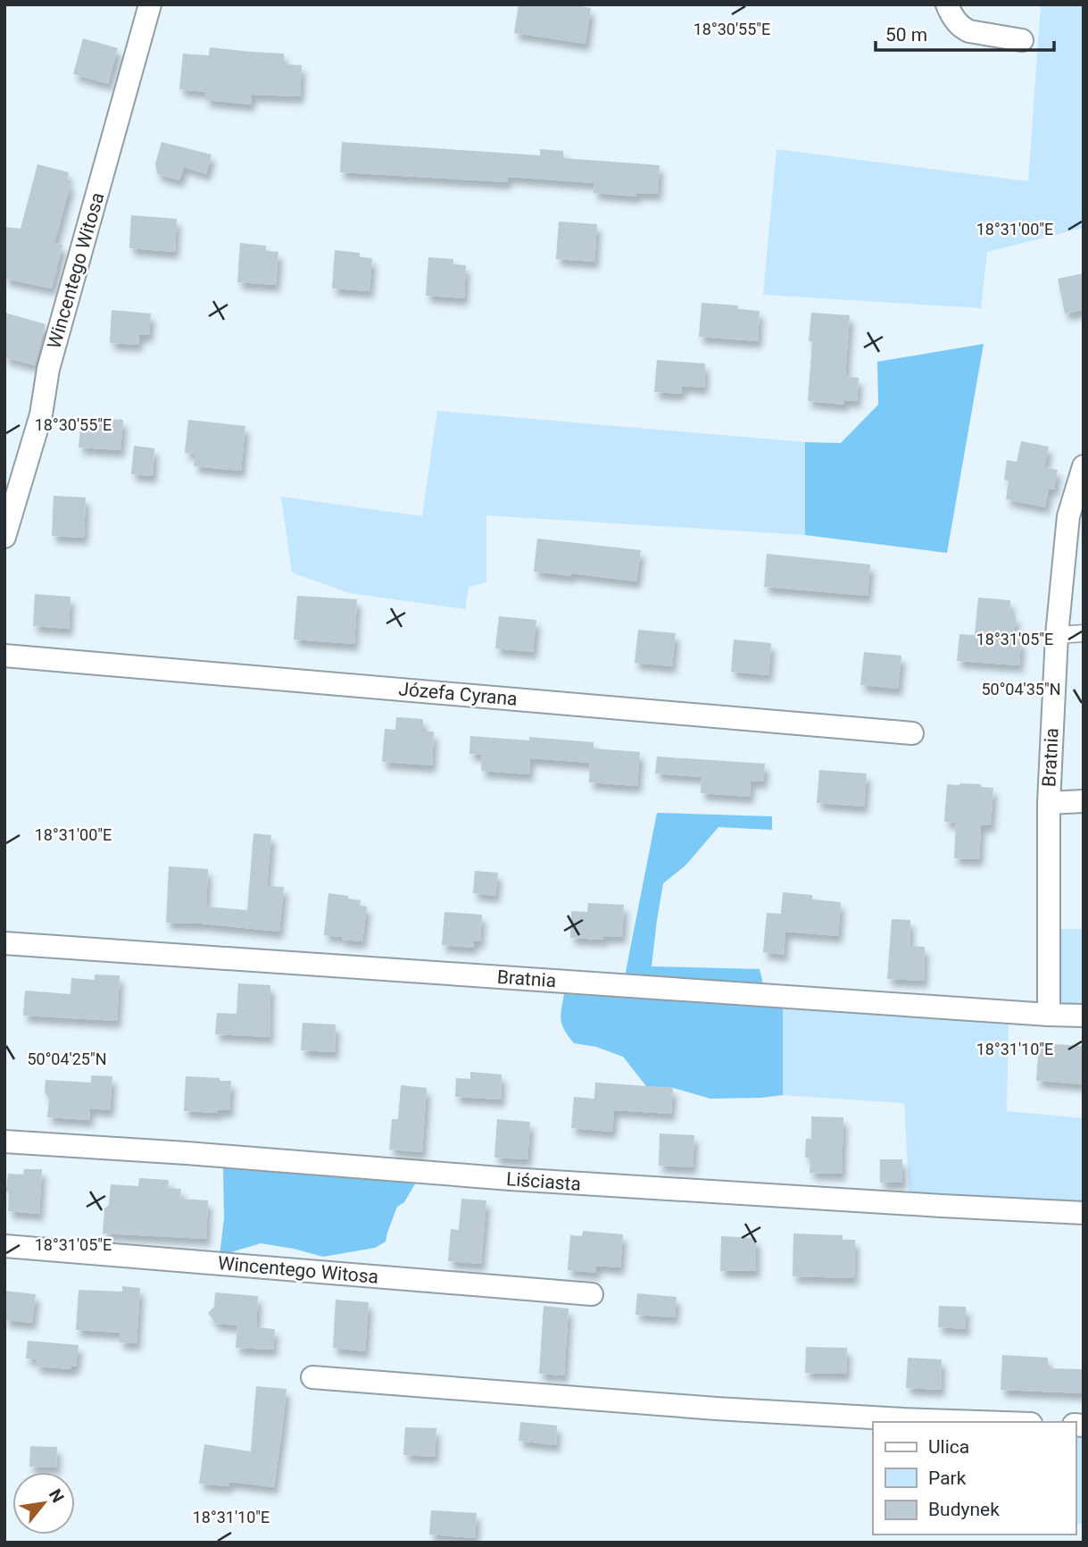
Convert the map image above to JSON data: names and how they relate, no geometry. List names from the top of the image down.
{
  "streets": {
    "street": [
      "Wincentego Witosa",
      "Józefa Cyrana",
      "Bratnia",
      "Liściasta"
    ]
  },
  "legend": ["Ulica", "Park", "Budynek"],
  "scale_bar": "50 m",
  "north": "top right",
  "coordinates": [
    "18°30'55\"E",
    "18°31'00\"E",
    "18°31'05\"E",
    "50°04'35\"N",
    "18°31'10\"E",
    "50°04'25\"N"
  ]
}
